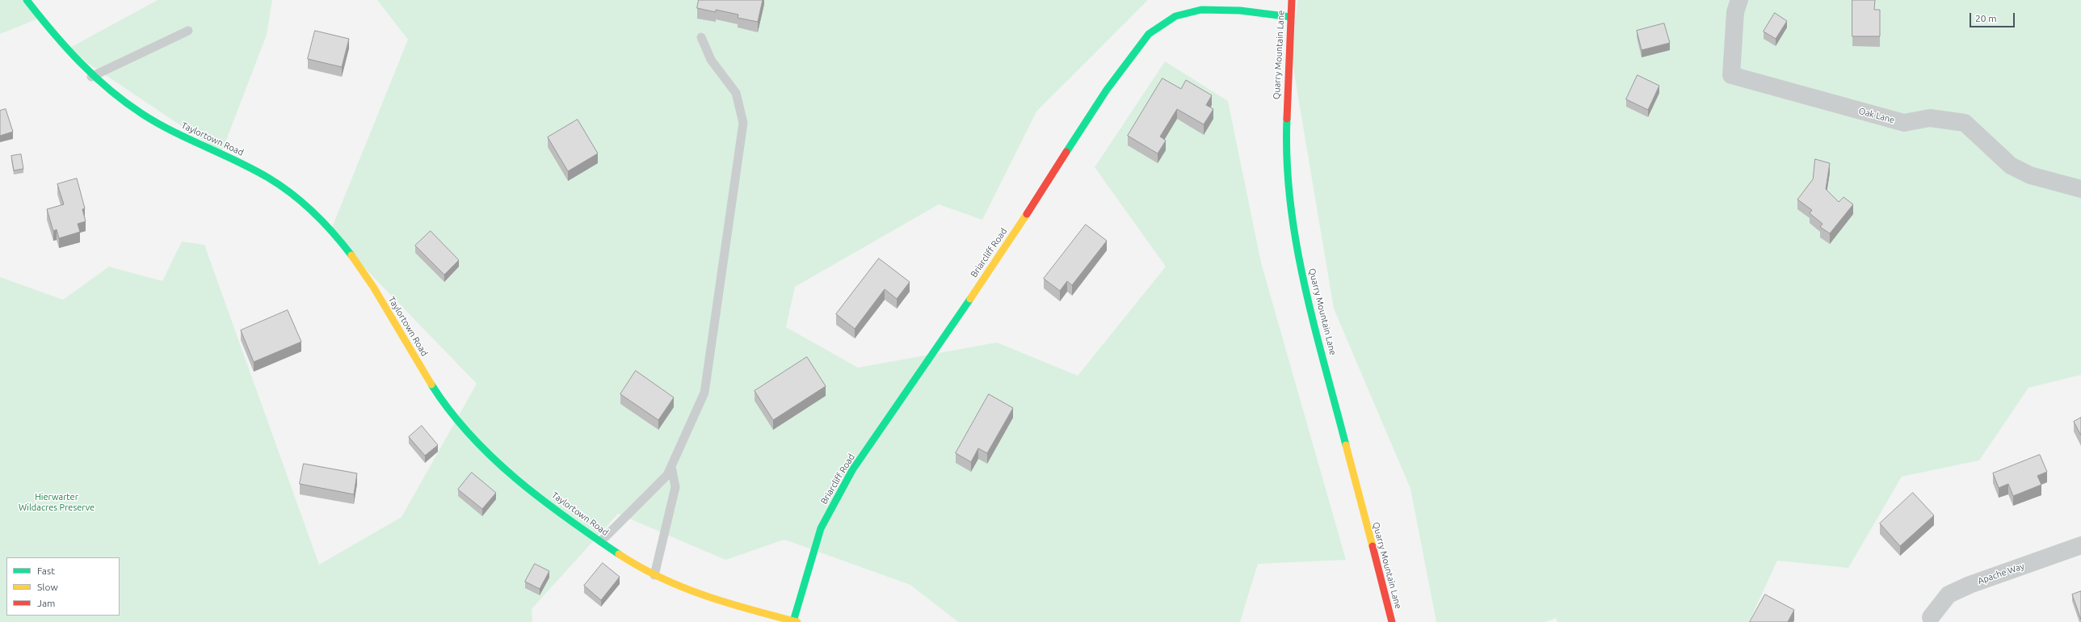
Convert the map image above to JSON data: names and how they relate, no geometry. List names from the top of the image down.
{
  "streets": {
    "street": [
      "Quarry Mountain Lane",
      "Oak Lane",
      "Taylortown Road",
      "Briarcliff Road",
      "Apache Way"
    ]
  },
  "crossings": [
    ["Quarry Mountain Lane", "Briarcliff Road"],
    ["Taylortown Road", "Briarcliff Road"]
  ],
  "parks": ["Hierwarter Wildacres Preserve"],
  "legend": ["Fast", "Slow", "Jam"],
  "scale_bar": "20 m"
}
